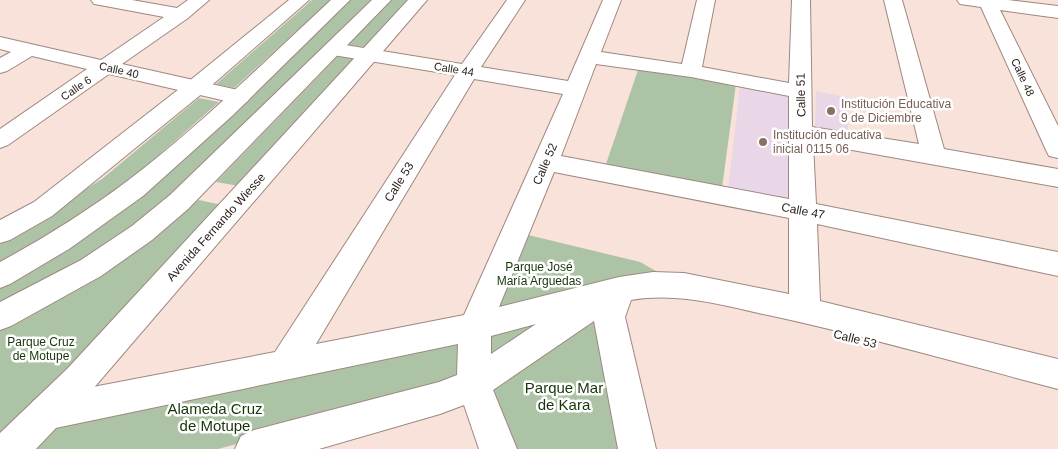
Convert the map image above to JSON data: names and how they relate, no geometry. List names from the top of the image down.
{
  "streets": {
    "street": [
      "Calle 44",
      "Calle 40",
      "Calle 48",
      "Calle 6",
      "Calle 51",
      "Calle 52",
      "Calle 53",
      "Calle 47",
      "Avenida Fernando Wiesse"
    ]
  },
  "crossings": [
    ["Calle 44", "Calle 52"],
    ["Calle 44", "Calle 53"],
    ["Calle 44", "Avenida Fernando Wiesse"],
    ["Calle 40", "Calle 6"],
    ["Calle 51", "Calle 53"],
    ["Calle 51", "Calle 47"],
    ["Calle 52", "Calle 53"],
    ["Calle 52", "Calle 47"],
    ["Calle 53", "Avenida Fernando Wiesse"]
  ],
  "parks": [
    "Parque José María Arguedas",
    "Parque Cruz de Motupe",
    "Parque Mar de Kara",
    "Alameda Cruz de Motupe"
  ],
  "places": ["Institución Educativa 9 de Diciembre", "Institución educativa inicial 0115 06"]
}
